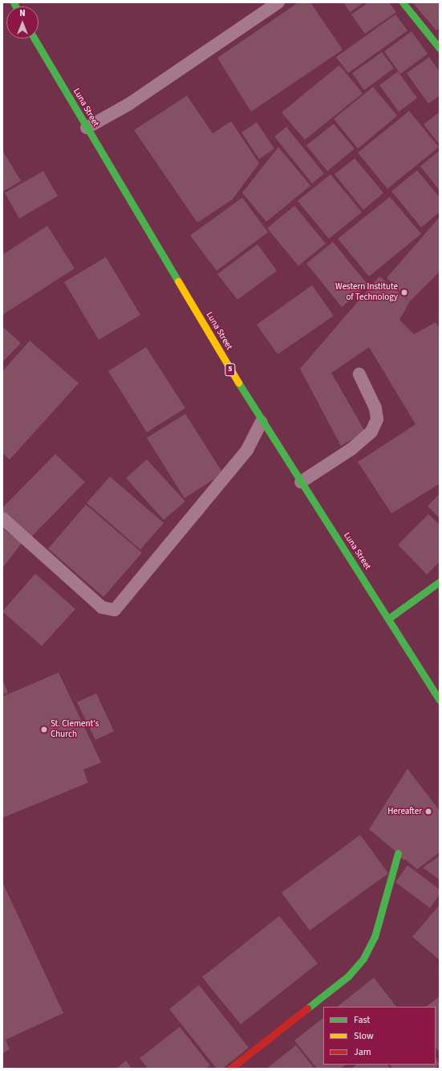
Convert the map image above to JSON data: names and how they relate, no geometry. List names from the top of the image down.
{
  "streets": {
    "main road": ["Luna Street", "5"]
  },
  "places": ["Western Institute of Technology", "St. Clement's Church", "Hereafter"],
  "legend": ["Fast", "Slow", "Jam"],
  "north": "top"
}
